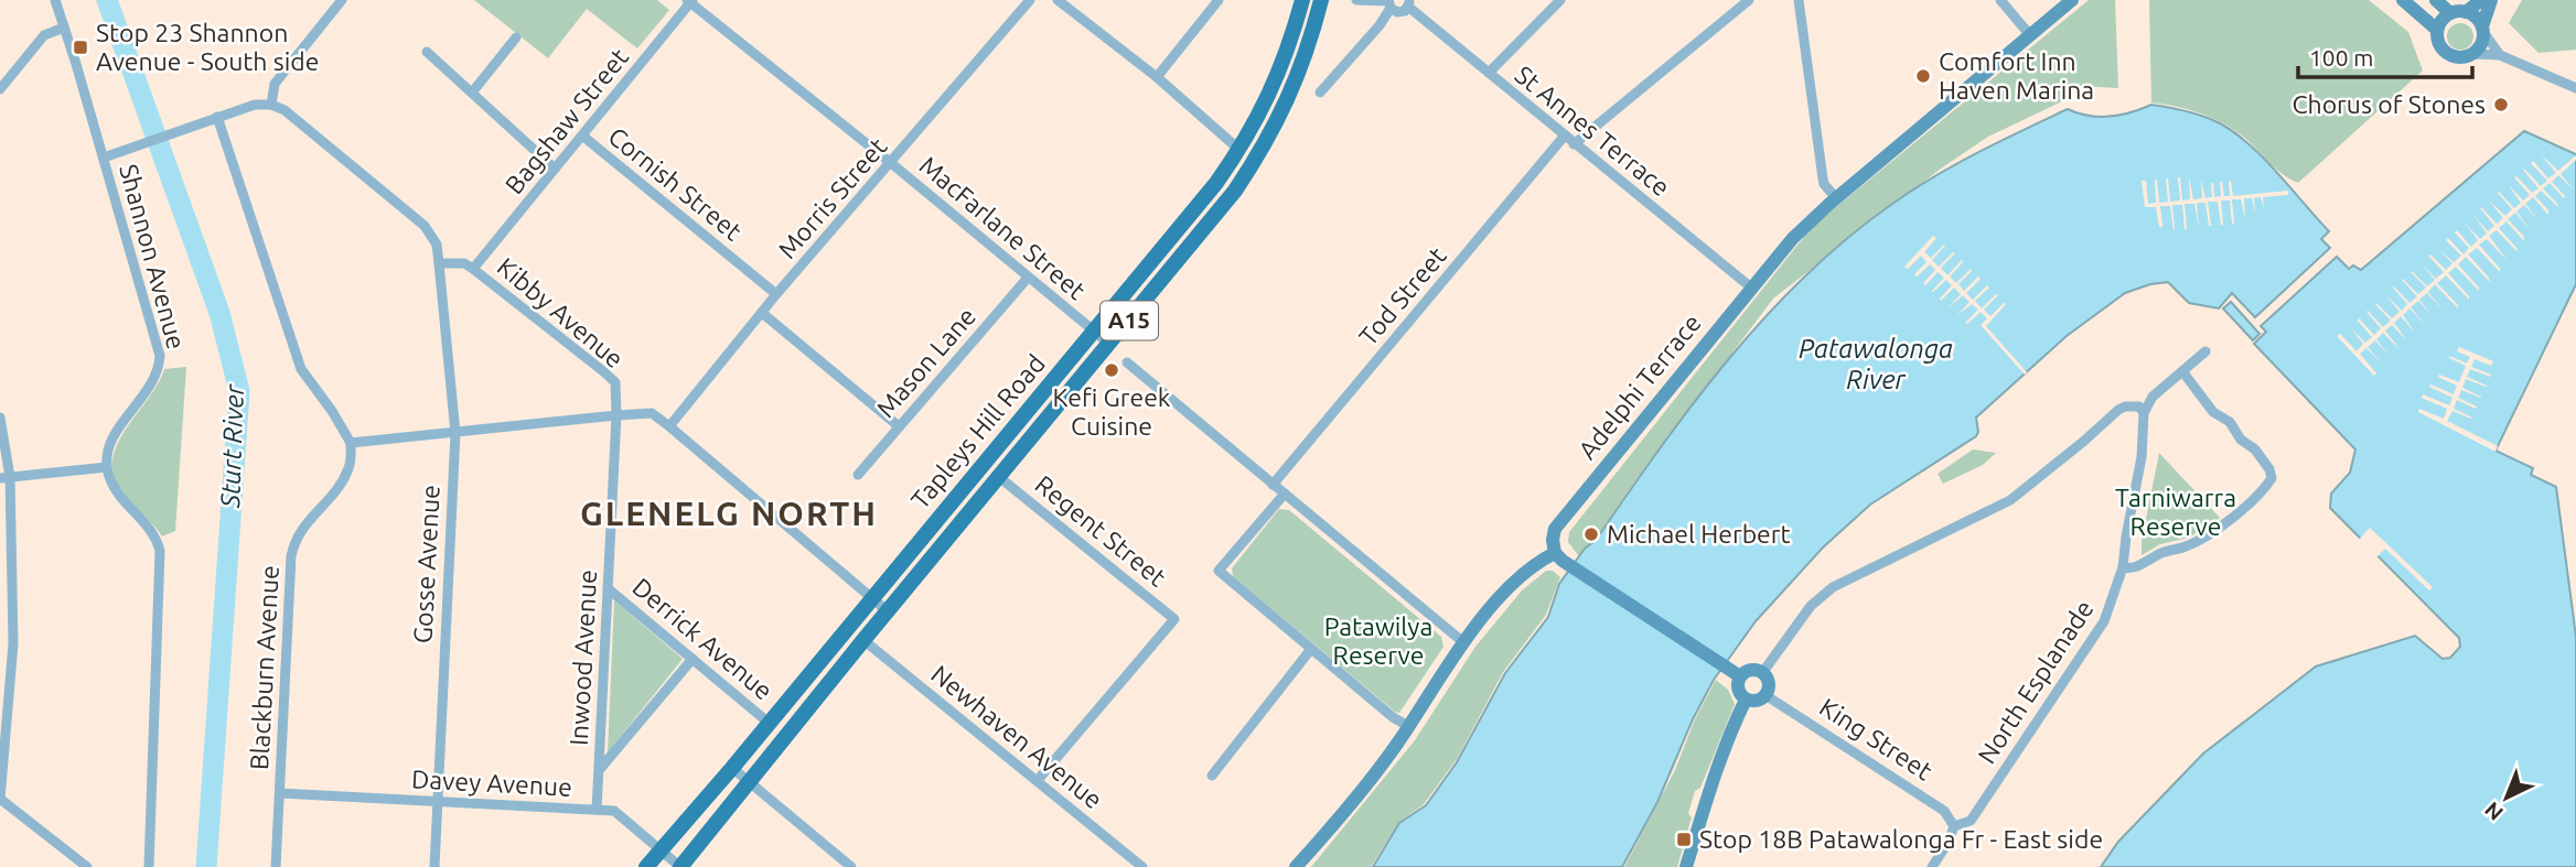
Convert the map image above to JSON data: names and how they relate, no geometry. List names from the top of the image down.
{
  "streets": {
    "main road": ["A15", "Tapleys Hill Road"],
    "street": [
      "Bagshaw Street",
      "St Annes Terrace",
      "Cornish Street",
      "Morris Street",
      "MacFarlane Street",
      "Shannon Avenue",
      "Tod Street",
      "Kibby Avenue",
      "Mason Lane",
      "Adelphi Terrace",
      "Regent Street",
      "Gosse Avenue",
      "Derrick Avenue",
      "Inwood Avenue",
      "Blackburn Avenue",
      "North Esplanade",
      "Newhaven Avenue",
      "King Street",
      "Davey Avenue"
    ]
  },
  "crossings": [
    ["Bagshaw Street", "Cornish Street"],
    ["Bagshaw Street", "MacFarlane Street"],
    ["Bagshaw Street", "Kibby Avenue"],
    ["St Annes Terrace", "Tod Street"],
    ["St Annes Terrace", "Adelphi Terrace"],
    ["Cornish Street", "Morris Street"],
    ["Morris Street", "MacFarlane Street"],
    ["MacFarlane Street", "Mason Lane"],
    ["MacFarlane Street", "Tapleys Hill Road"],
    ["Kibby Avenue", "Gosse Avenue"],
    ["Kibby Avenue", "Inwood Avenue"],
    ["Tapleys Hill Road", "Regent Street"],
    ["Tapleys Hill Road", "Derrick Avenue"],
    ["Tapleys Hill Road", "Newhaven Avenue"],
    ["Tapleys Hill Road", "Davey Avenue"],
    ["Regent Street", "Newhaven Avenue"],
    ["Gosse Avenue", "Davey Avenue"],
    ["Derrick Avenue", "Inwood Avenue"],
    ["Inwood Avenue", "Davey Avenue"],
    ["Blackburn Avenue", "Davey Avenue"],
    ["North Esplanade", "King Street"]
  ],
  "districts": ["GLENELG NORTH"],
  "water": ["Patawalonga River", "Sturt River"],
  "parks": ["Tarniwarra Reserve", "Patawilya Reserve"],
  "places": {
    "transit": ["Stop 23 Shannon Avenue - South side", "Stop 18B Patawalonga Fr - East side"],
    "other": [
      "Comfort Inn Haven Marina",
      "Chorus of Stones",
      "Kefi Greek Cuisine",
      "Michael Herbert"
    ]
  },
  "scale_bar": "100 m",
  "north": "bottom left"
}
